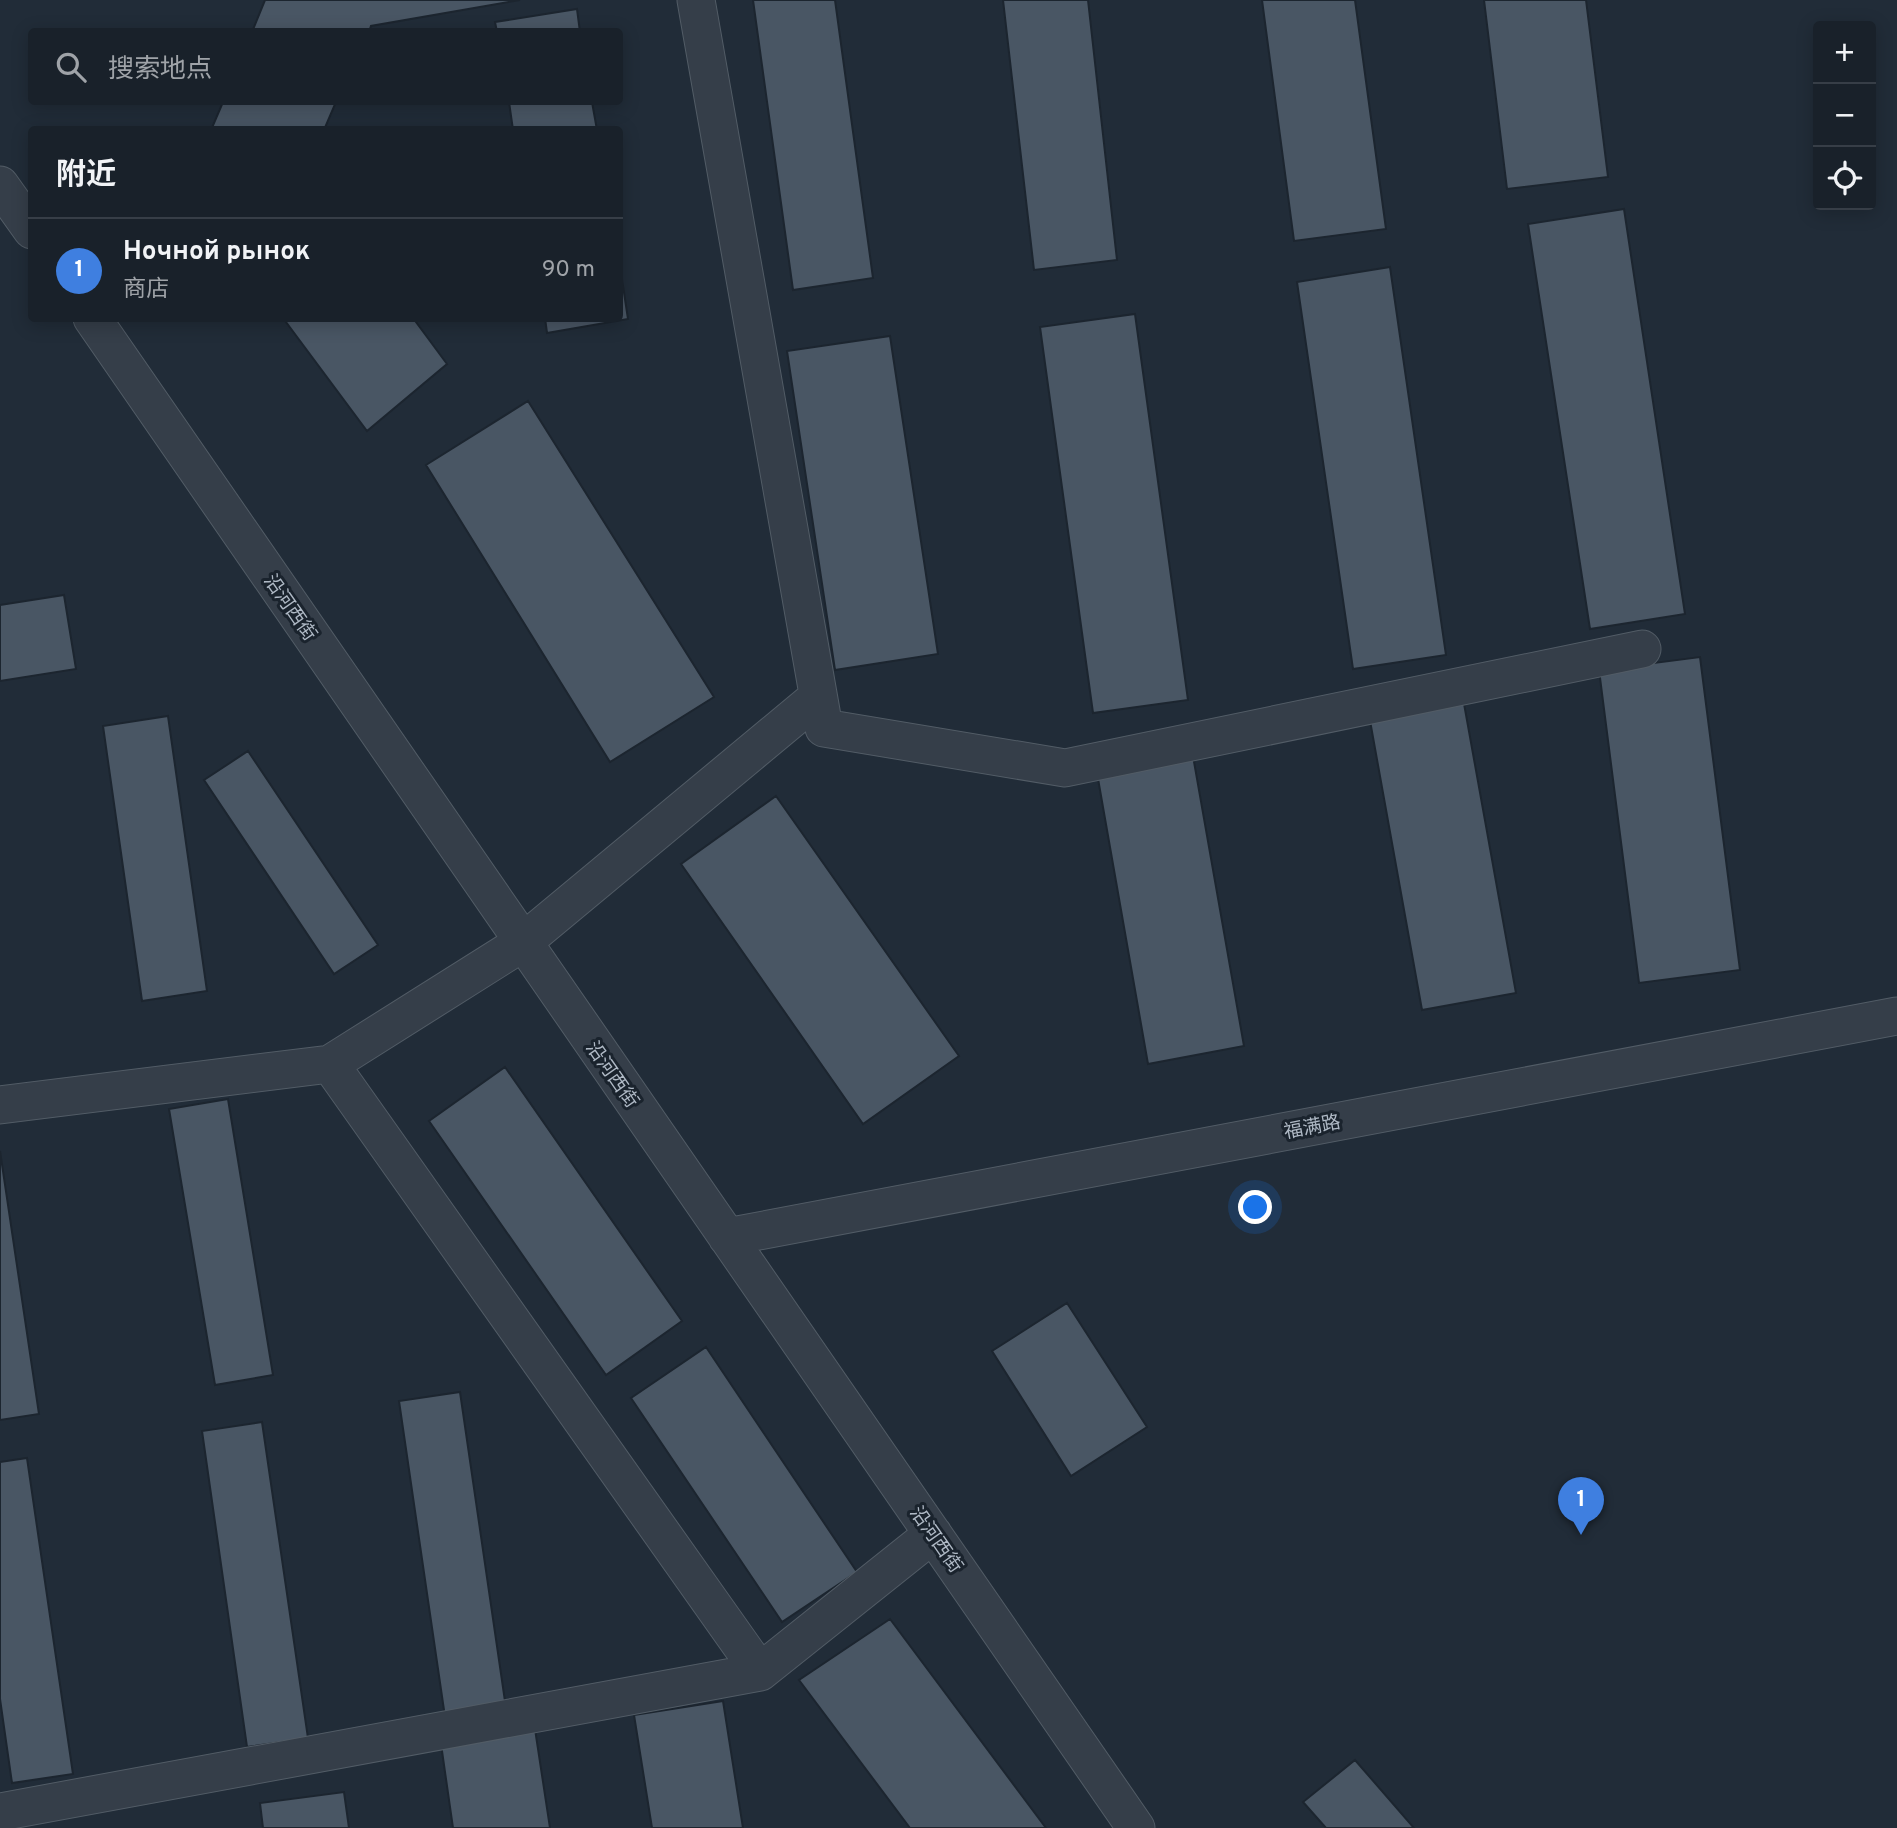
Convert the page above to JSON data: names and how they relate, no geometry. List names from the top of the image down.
{
  "streets": {
    "street": ["沿河西街", "福满路"]
  },
  "crossings": [
    ["沿河西街", "福满路"]
  ],
  "page": {
    "map_buttons": ["+", "−"],
    "search": "搜索地点",
    "heading": "附近",
    "list": [
      {
        "mark": "1",
        "name": "Ночной рынок",
        "note": "商店",
        "value": "90 m"
      }
    ],
    "pins": "1"
  }
}
